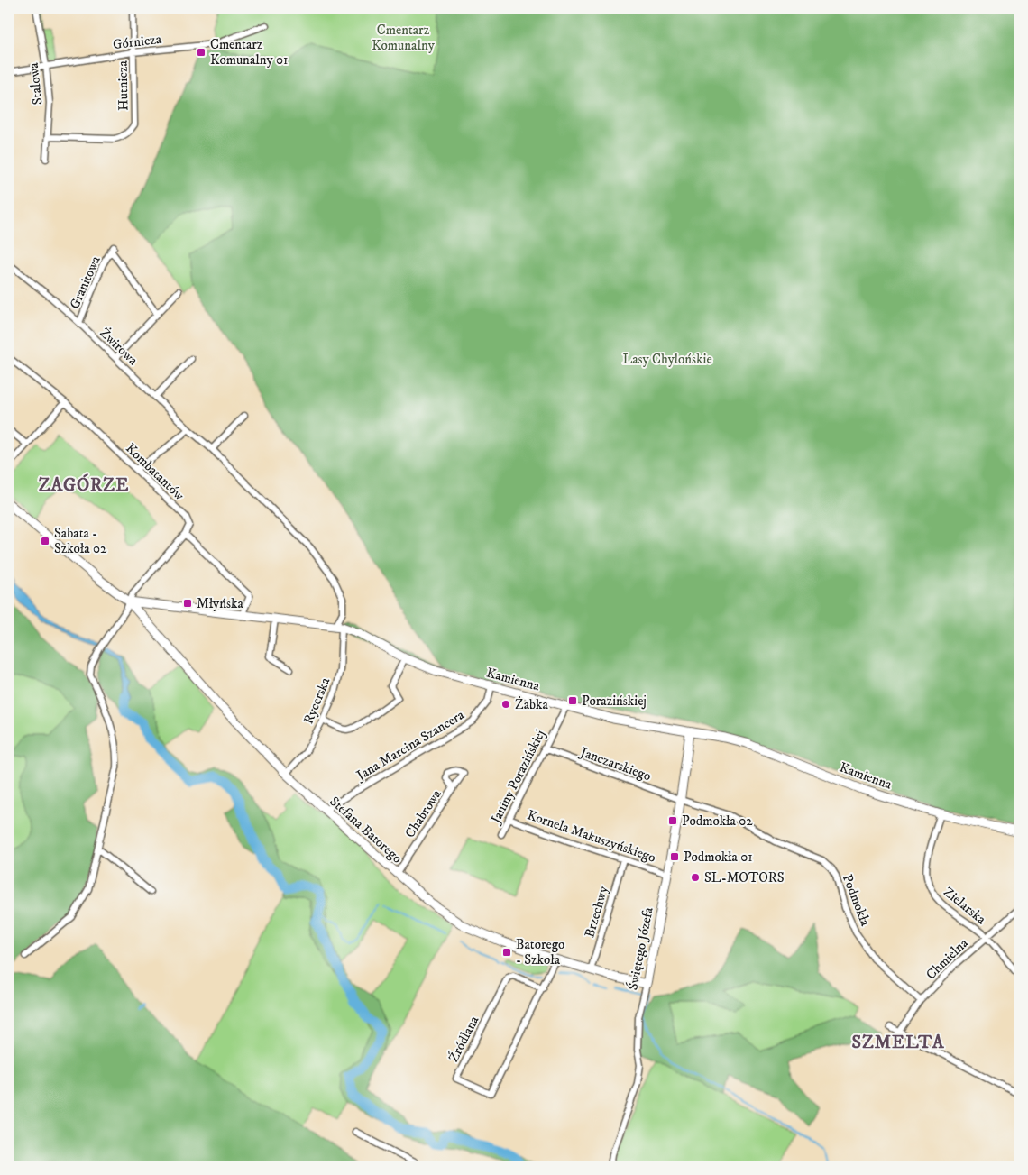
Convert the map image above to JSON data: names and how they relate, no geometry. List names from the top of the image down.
{
  "streets": {
    "street": [
      "Górnicza",
      "Stalowa",
      "Hutnicza",
      "Granitowa",
      "Żwirowa",
      "Kombatantów",
      "Kamienna",
      "Rycerska",
      "Jana Marcina Szancera",
      "Janczarskiego",
      "Janiny Porazińskiej",
      "Chabrowa",
      "Stefana Batorego",
      "Kornela Makuszyńskiego",
      "Podmokła",
      "Zielarska",
      "Brzechwy",
      "Świętego Józefa",
      "Chmielna",
      "Źródlana"
    ]
  },
  "crossings": [
    ["Górnicza", "Stalowa"],
    ["Górnicza", "Hutnicza"],
    ["Stalowa", "Hutnicza"],
    ["Granitowa", "Żwirowa"],
    ["Żwirowa", "Kamienna"],
    ["Żwirowa", "Rycerska"],
    ["Kamienna", "Rycerska"],
    ["Kamienna", "Jana Marcina Szancera"],
    ["Kamienna", "Janiny Porazińskiej"],
    ["Kamienna", "Stefana Batorego"],
    ["Kamienna", "Zielarska"],
    ["Kamienna", "Świętego Józefa"],
    ["Rycerska", "Stefana Batorego"],
    ["Jana Marcina Szancera", "Stefana Batorego"],
    ["Janczarskiego", "Janiny Porazińskiej"],
    ["Janczarskiego", "Podmokła"],
    ["Janczarskiego", "Świętego Józefa"],
    ["Janiny Porazińskiej", "Kornela Makuszyńskiego"],
    ["Chabrowa", "Stefana Batorego"],
    ["Stefana Batorego", "Brzechwy"],
    ["Stefana Batorego", "Świętego Józefa"],
    ["Stefana Batorego", "Źródlana"],
    ["Kornela Makuszyńskiego", "Brzechwy"],
    ["Kornela Makuszyńskiego", "Świętego Józefa"],
    ["Podmokła", "Świętego Józefa"],
    ["Podmokła", "Chmielna"],
    ["Zielarska", "Chmielna"]
  ],
  "districts": ["ZAGÓRZE", "SZMELTA"],
  "parks": ["Cmentarz Komunalny", "Lasy Chylońskie"],
  "places": {
    "transit": [
      "Cmentarz Komunalny 01",
      "Sabata - Szkoła 02",
      "Młyńska",
      "Porazińskiej",
      "Podmokła 02",
      "Podmokła 01",
      "Batorego - Szkoła"
    ],
    "other": ["Żabka", "SL-MOTORS"]
  }
}
